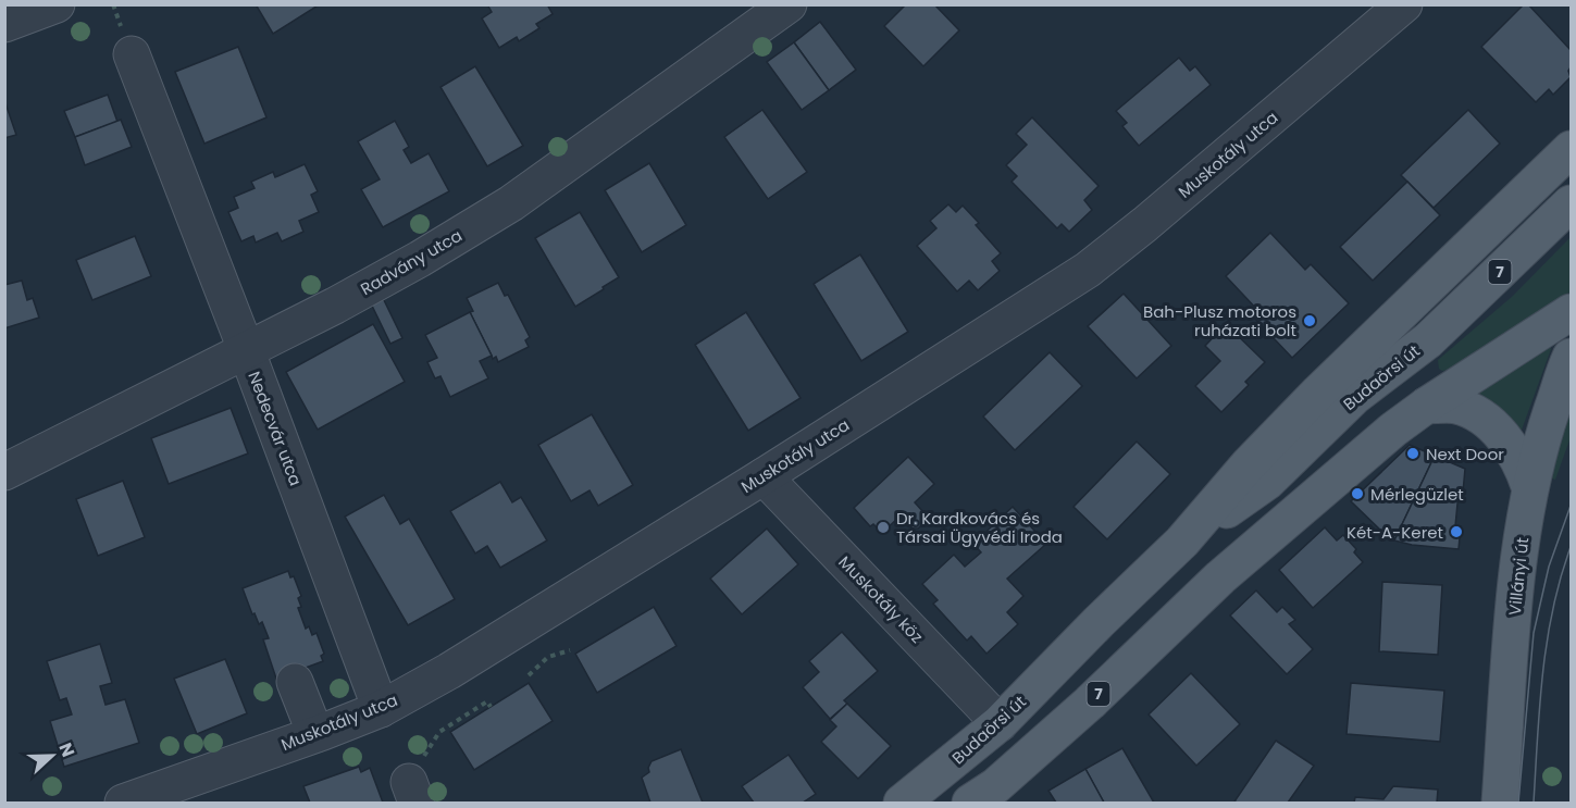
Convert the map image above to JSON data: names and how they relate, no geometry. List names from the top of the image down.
{
  "streets": {
    "main road": ["7", "Budaörsi út", "Villányi út"],
    "street": [
      "Muskotály utca",
      "Radvány utca",
      "Nedecvár utca",
      "Muskotály köz"
    ]
  },
  "crossings": [
    ["Muskotály utca", "Nedecvár utca"],
    ["Muskotály utca", "Muskotály köz"],
    ["Radvány utca", "Nedecvár utca"],
    ["7", "Budaörsi út"],
    ["Budaörsi út", "Muskotály köz"]
  ],
  "places": [
    "Bah-Plusz motoros ruházati bolt",
    "Next Door",
    "Mérlegüzlet",
    "Dr. Kardkovács és Társai Ügyvédi Iroda",
    "Két-A-Keret"
  ],
  "north": "right"
}
